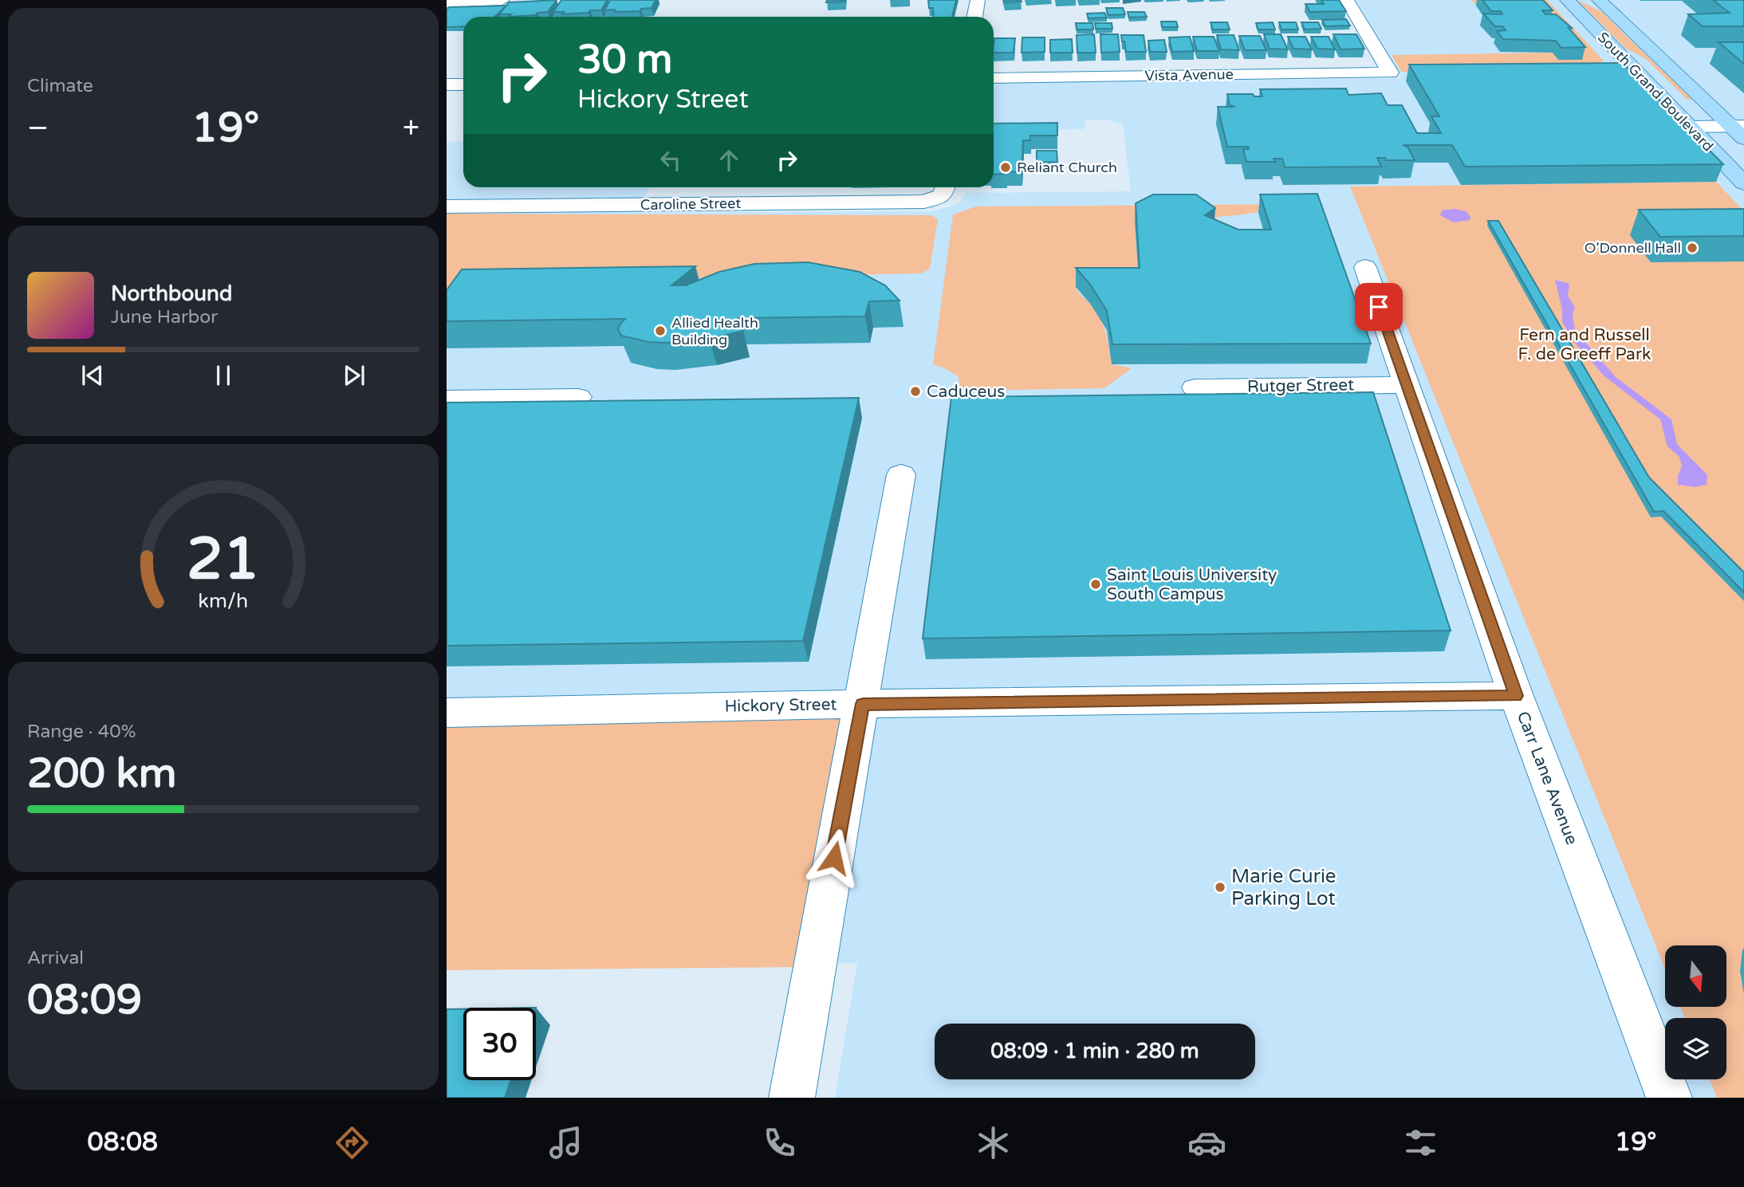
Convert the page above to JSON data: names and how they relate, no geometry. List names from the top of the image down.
{
  "streets": {
    "main road": ["South Grand Boulevard"],
    "street": [
      "Vista Avenue",
      "Caroline Street",
      "Rutger Street",
      "Hickory Street",
      "Carr Lane Avenue"
    ]
  },
  "crossings": [
    ["Rutger Street", "Carr Lane Avenue"],
    ["Hickory Street", "Carr Lane Avenue"]
  ],
  "parks": ["Fern and Russell F. de Greeff Park"],
  "places": [
    "Reliant Church",
    "O'Donnell Hall",
    "Allied Health Building",
    "Caduceus",
    "Saint Louis University South Campus",
    "Marie Curie Parking Lot"
  ],
  "north": "bottom",
  "page": {
    "tile": [
      "Climate",
      ["Range · 40%", "200 km"],
      ["Arrival", "08:09"]
    ],
    "turn": ["30 m", "Hickory Street"],
    "heat": ["−", "19°", "+"],
    "song": ["Northbound", "June Harbor"],
    "limit": "30",
    "trip": "08:09 · 1 min · 280 m",
    "tabs": ["08:08", "19°"],
    "gauge": ["21", "km/h"]
  }
}
